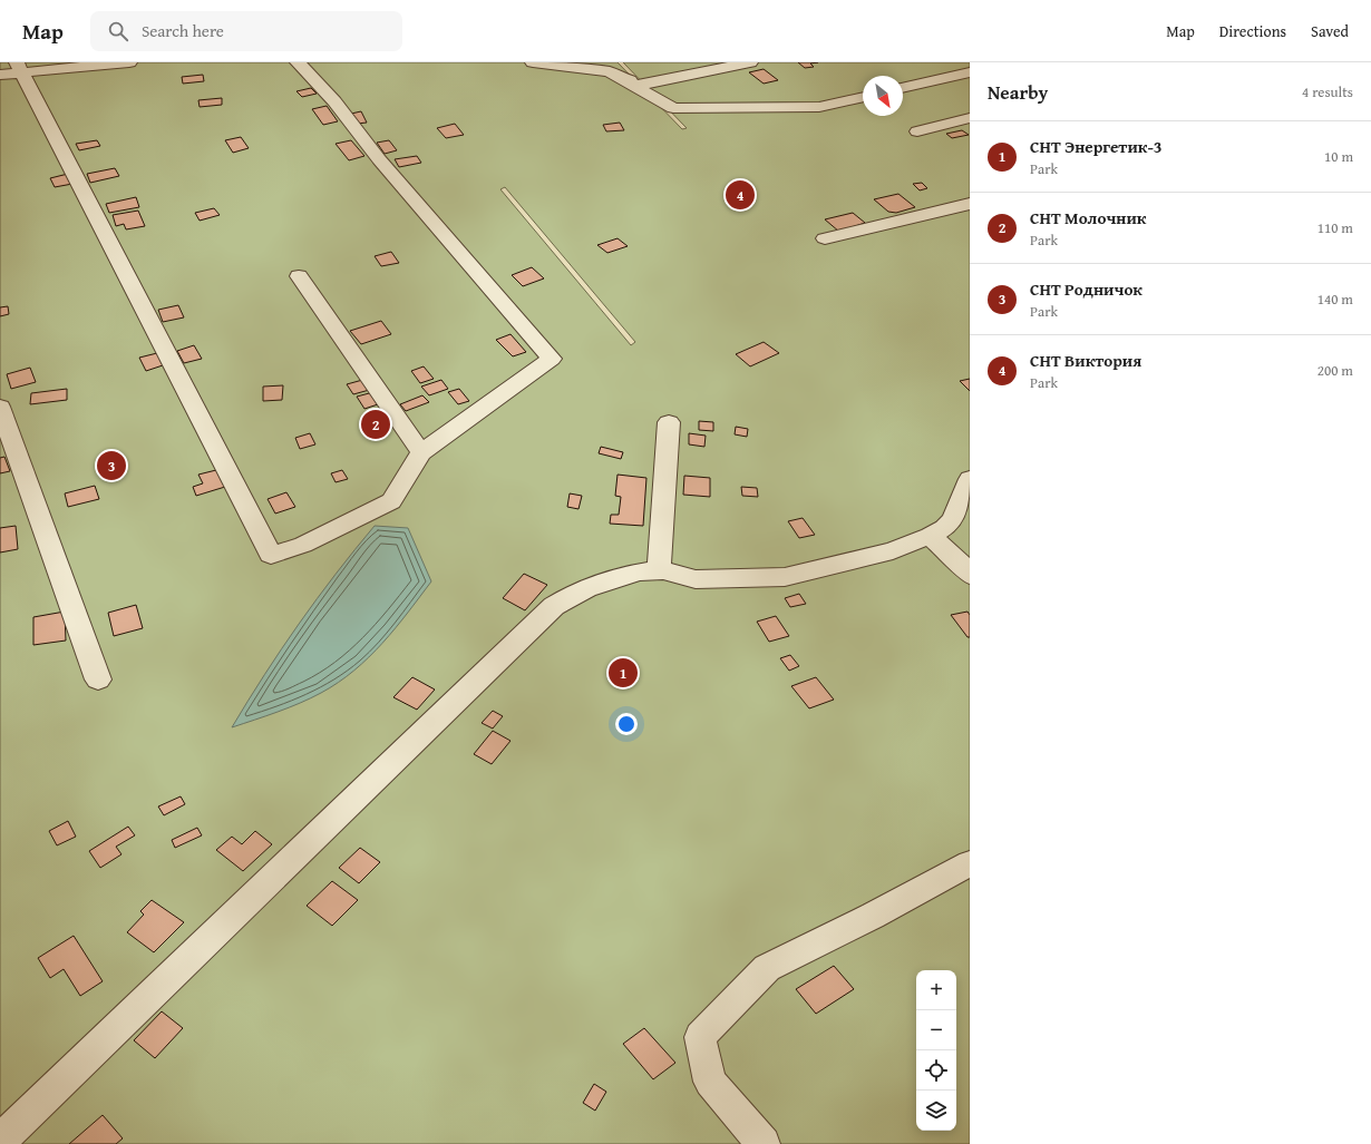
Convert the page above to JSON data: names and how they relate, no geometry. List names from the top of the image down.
{
  "north": "bottom right",
  "page": {
    "header": "Map",
    "search": "Search here",
    "nav": ["Map", "Directions", "Saved"],
    "heading": ["Nearby", "4 results"],
    "list": [
      {
        "mark": "1",
        "name": "СНТ Энергетик-3",
        "note": "Park",
        "value": "10 m"
      },
      {
        "mark": "2",
        "name": "СНТ Молочник",
        "note": "Park",
        "value": "110 m"
      },
      {
        "mark": "3",
        "name": "СНТ Родничок",
        "note": "Park",
        "value": "140 m"
      },
      {
        "mark": "4",
        "name": "СНТ Виктория",
        "note": "Park",
        "value": "200 m"
      }
    ],
    "pins": [
      "4",
      "2",
      "3",
      "1"
    ],
    "map_buttons": ["+", "−"]
  }
}
